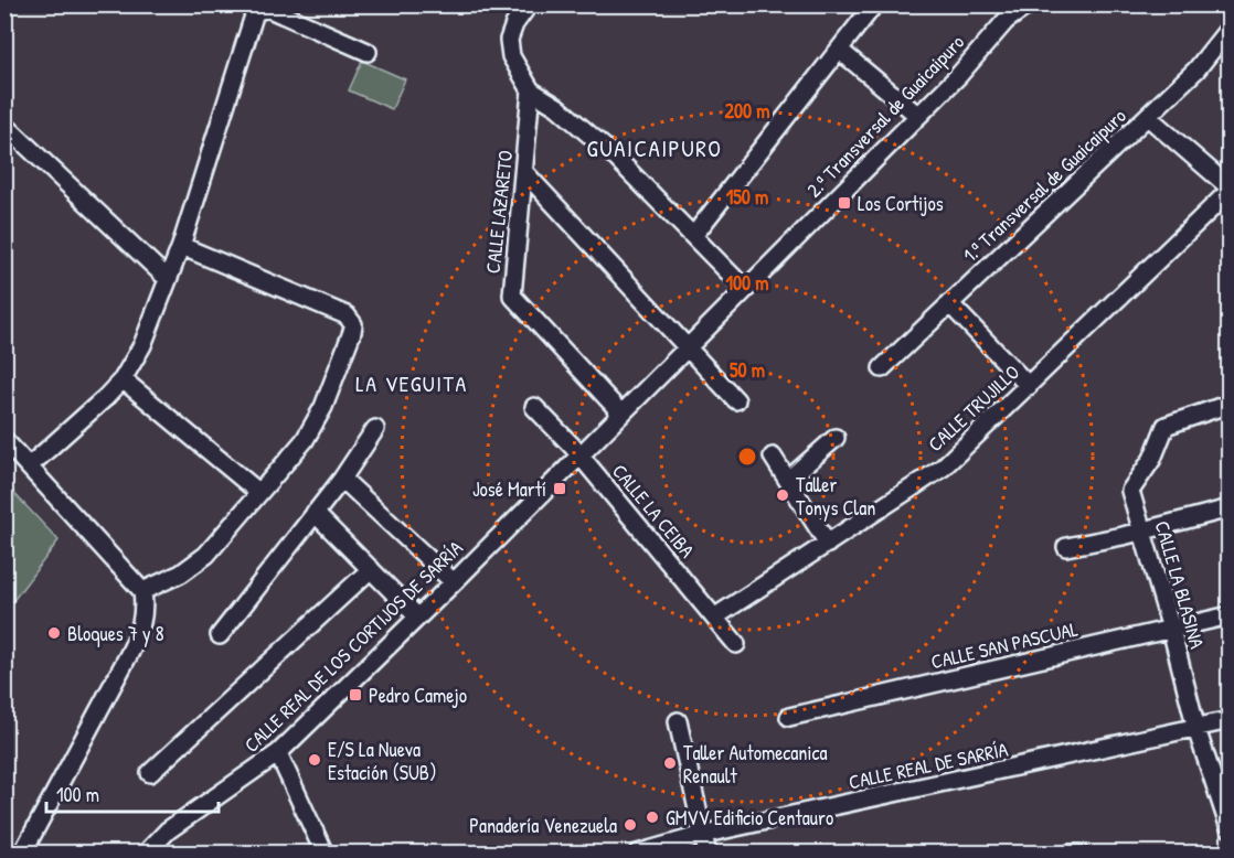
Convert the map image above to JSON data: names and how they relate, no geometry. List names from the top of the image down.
{
  "streets": {
    "street": [
      "2.ª Transversal de Guaicaipuro",
      "1.ª Transversal de Guaicaipuro",
      "CALLE LAZARETO",
      "CALLE TRUJILLO",
      "CALLE LA CEIBA",
      "CALLE LA BLASINA",
      "CALLE SAN PASCUAL",
      "CALLE REAL DE LOS CORTIJOS DE SARRÍA",
      "CALLE REAL DE SARRÍA"
    ]
  },
  "crossings": [
    ["2.ª Transversal de Guaicaipuro", "CALLE LAZARETO"],
    ["2.ª Transversal de Guaicaipuro", "CALLE LA CEIBA"],
    ["2.ª Transversal de Guaicaipuro", "CALLE REAL DE LOS CORTIJOS DE SARRÍA"],
    ["1.ª Transversal de Guaicaipuro", "CALLE TRUJILLO"],
    ["CALLE TRUJILLO", "CALLE LA CEIBA"],
    ["CALLE LA CEIBA", "CALLE REAL DE LOS CORTIJOS DE SARRÍA"],
    ["CALLE LA BLASINA", "CALLE SAN PASCUAL"],
    ["CALLE LA BLASINA", "CALLE REAL DE SARRÍA"]
  ],
  "districts": ["GUAICAIPURO", "LA VEGUITA"],
  "places": {
    "transit": ["Los Cortijos", "José Martí", "Pedro Camejo"],
    "other": [
      "Taller Tonys Clan",
      "Bloques 7 y 8",
      "E/S La Nueva Estación (SUB)",
      "Taller Automecanica Renault",
      "GMVV Edificio Centauro",
      "Panadería Venezuela"
    ]
  },
  "scale_bar": "100 m",
  "rings": [
    "200 m",
    "150 m",
    "100 m",
    "50 m"
  ]
}
